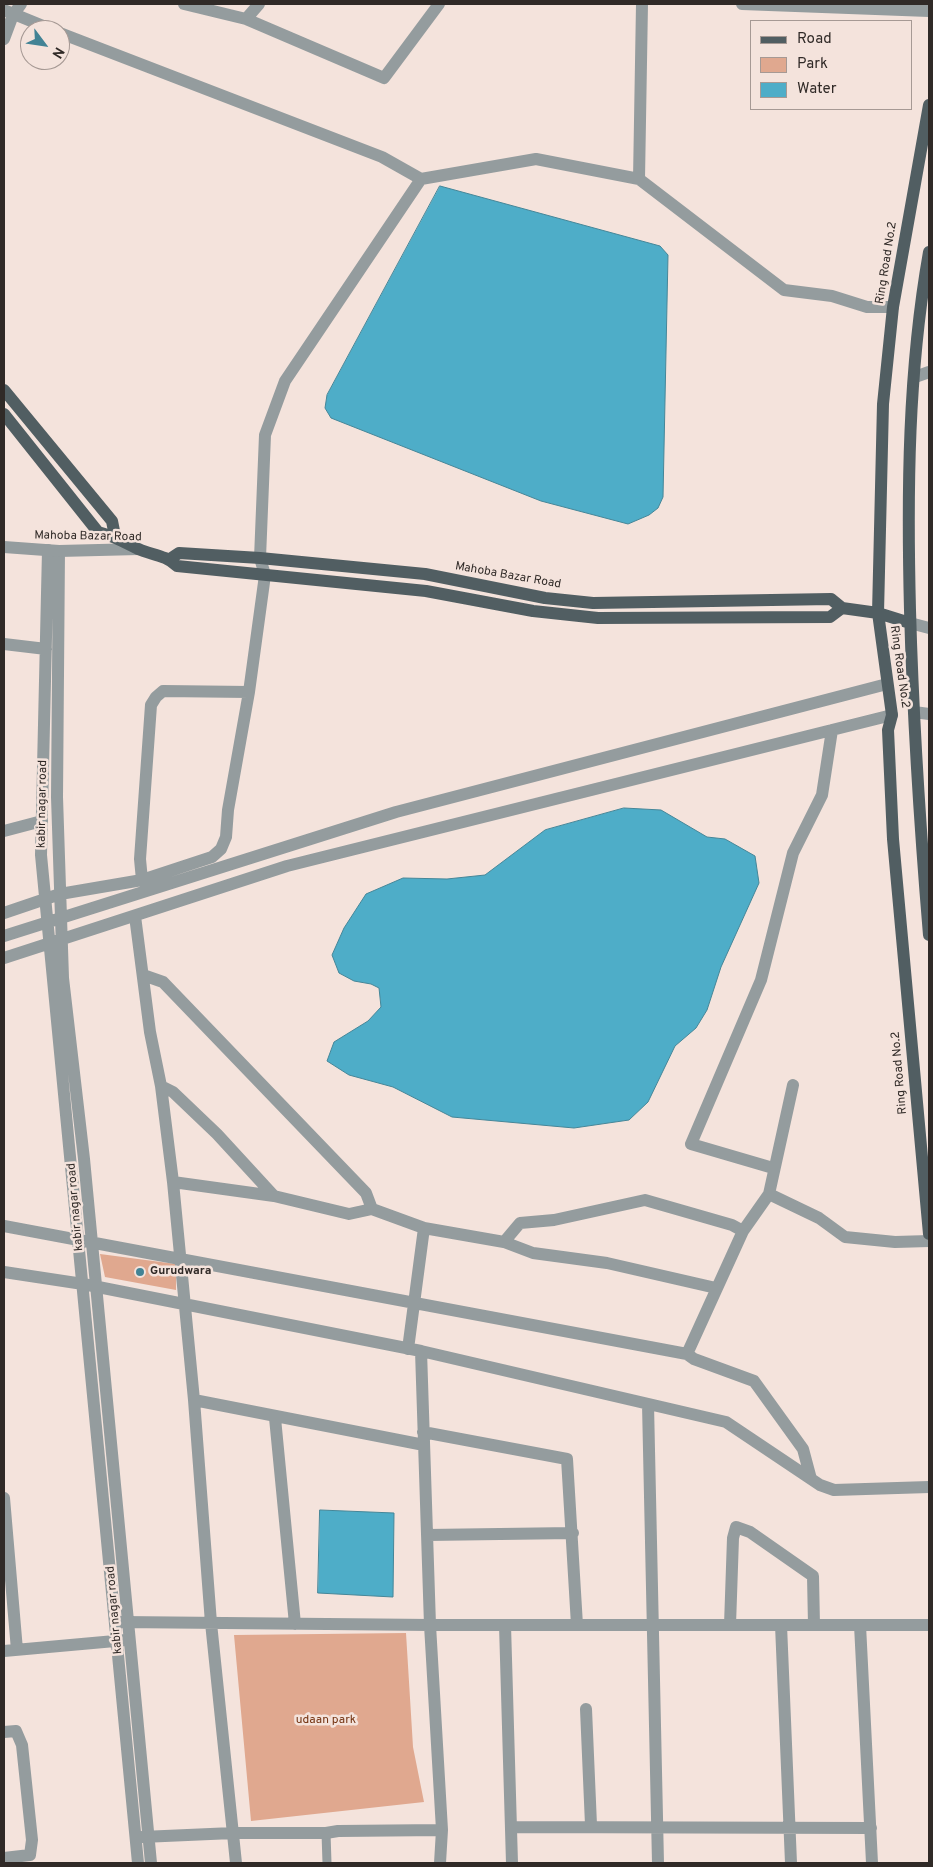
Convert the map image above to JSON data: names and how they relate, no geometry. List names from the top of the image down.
{
  "streets": {
    "main road": ["Ring Road No.2", "Mahoba Bazar Road"],
    "street": ["kabir nagar road"]
  },
  "crossings": [
    ["Ring Road No.2", "Mahoba Bazar Road"],
    ["Mahoba Bazar Road", "kabir nagar road"]
  ],
  "parks": ["udaan park"],
  "places": ["Gurudwara"],
  "legend": ["Road", "Park", "Water"],
  "north": "bottom right"
}
